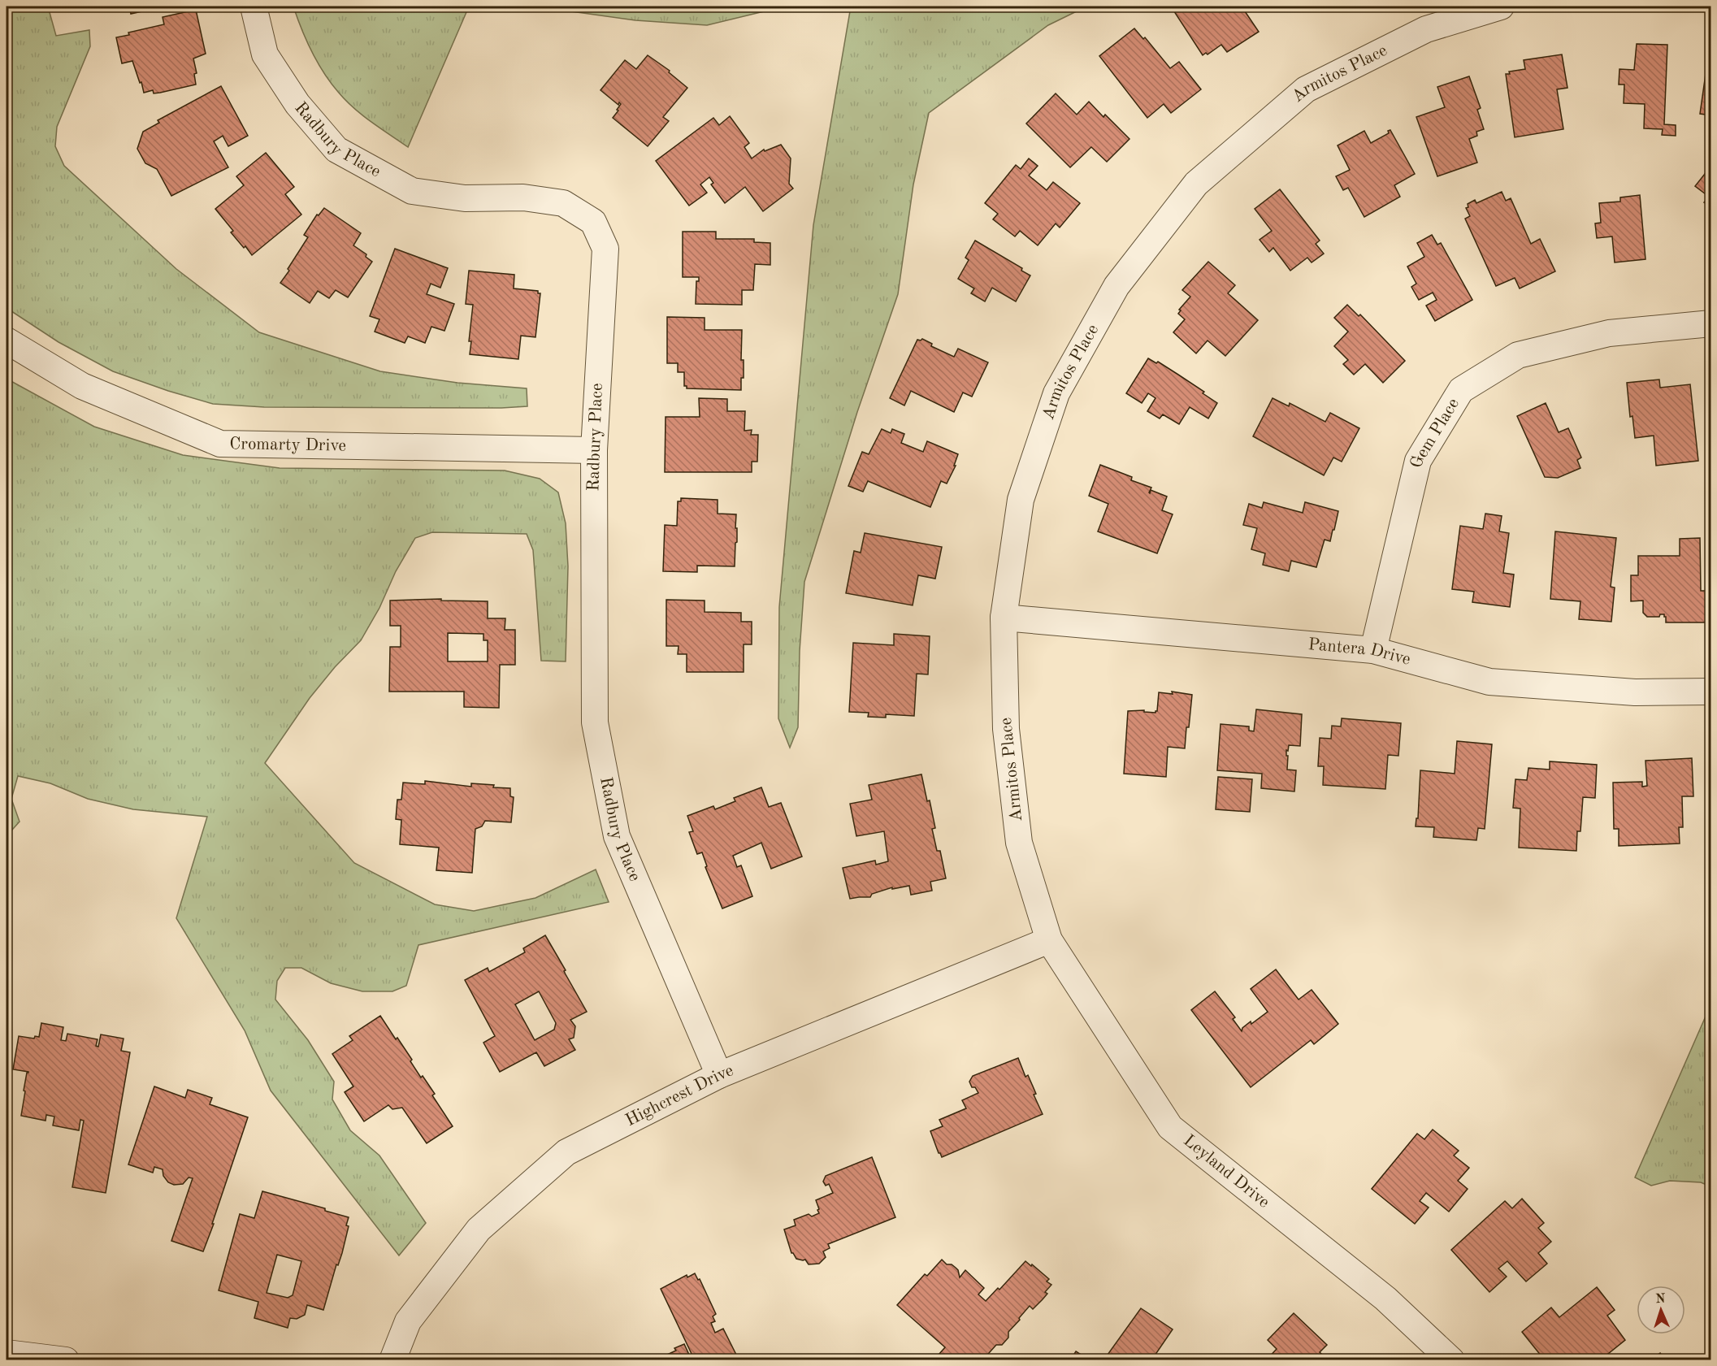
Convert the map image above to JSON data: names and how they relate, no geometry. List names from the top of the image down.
{
  "streets": {
    "street": [
      "Armitos Place",
      "Radbury Place",
      "Gem Place",
      "Cromarty Drive",
      "Pantera Drive",
      "Highcrest Drive",
      "Leyland Drive"
    ]
  },
  "crossings": [
    ["Armitos Place", "Pantera Drive"],
    ["Armitos Place", "Highcrest Drive"],
    ["Armitos Place", "Leyland Drive"],
    ["Radbury Place", "Cromarty Drive"],
    ["Radbury Place", "Highcrest Drive"],
    ["Gem Place", "Pantera Drive"],
    ["Highcrest Drive", "Leyland Drive"]
  ],
  "north": "top"
}
